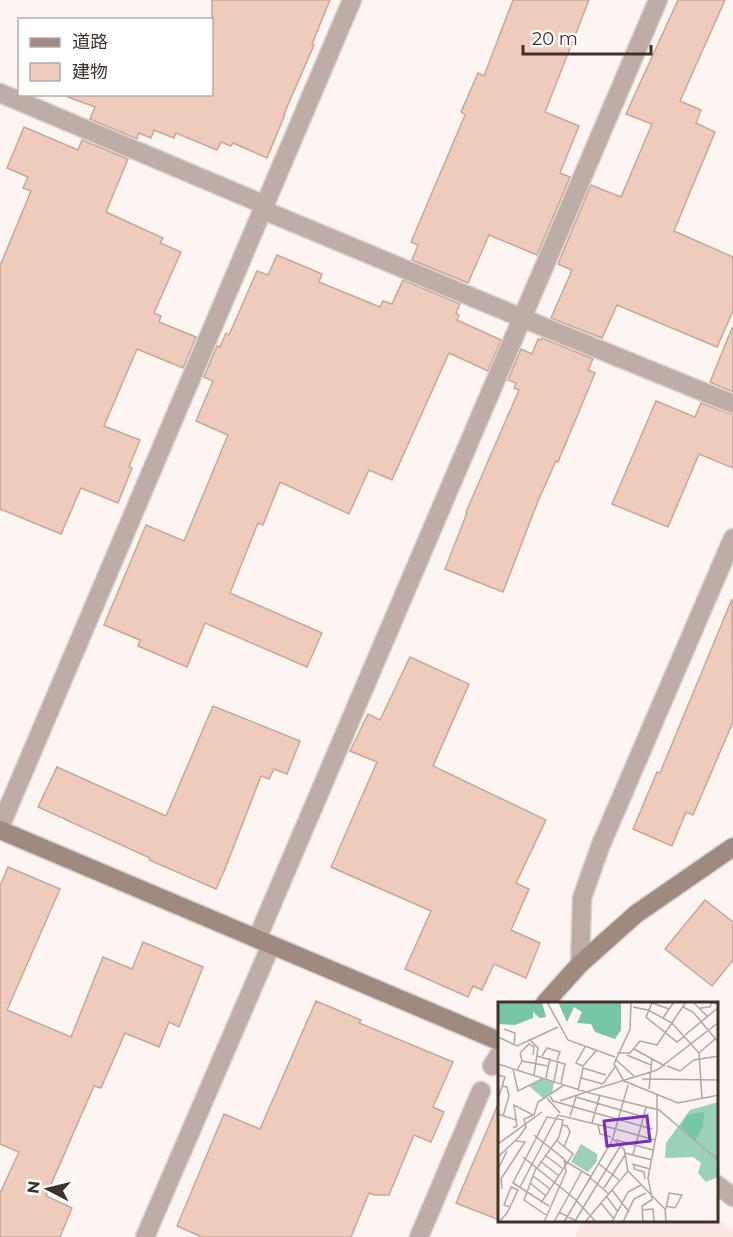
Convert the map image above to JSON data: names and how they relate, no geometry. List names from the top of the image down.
{
  "legend": ["道路", "建物"],
  "scale_bar": "20 m",
  "north": "left"
}
